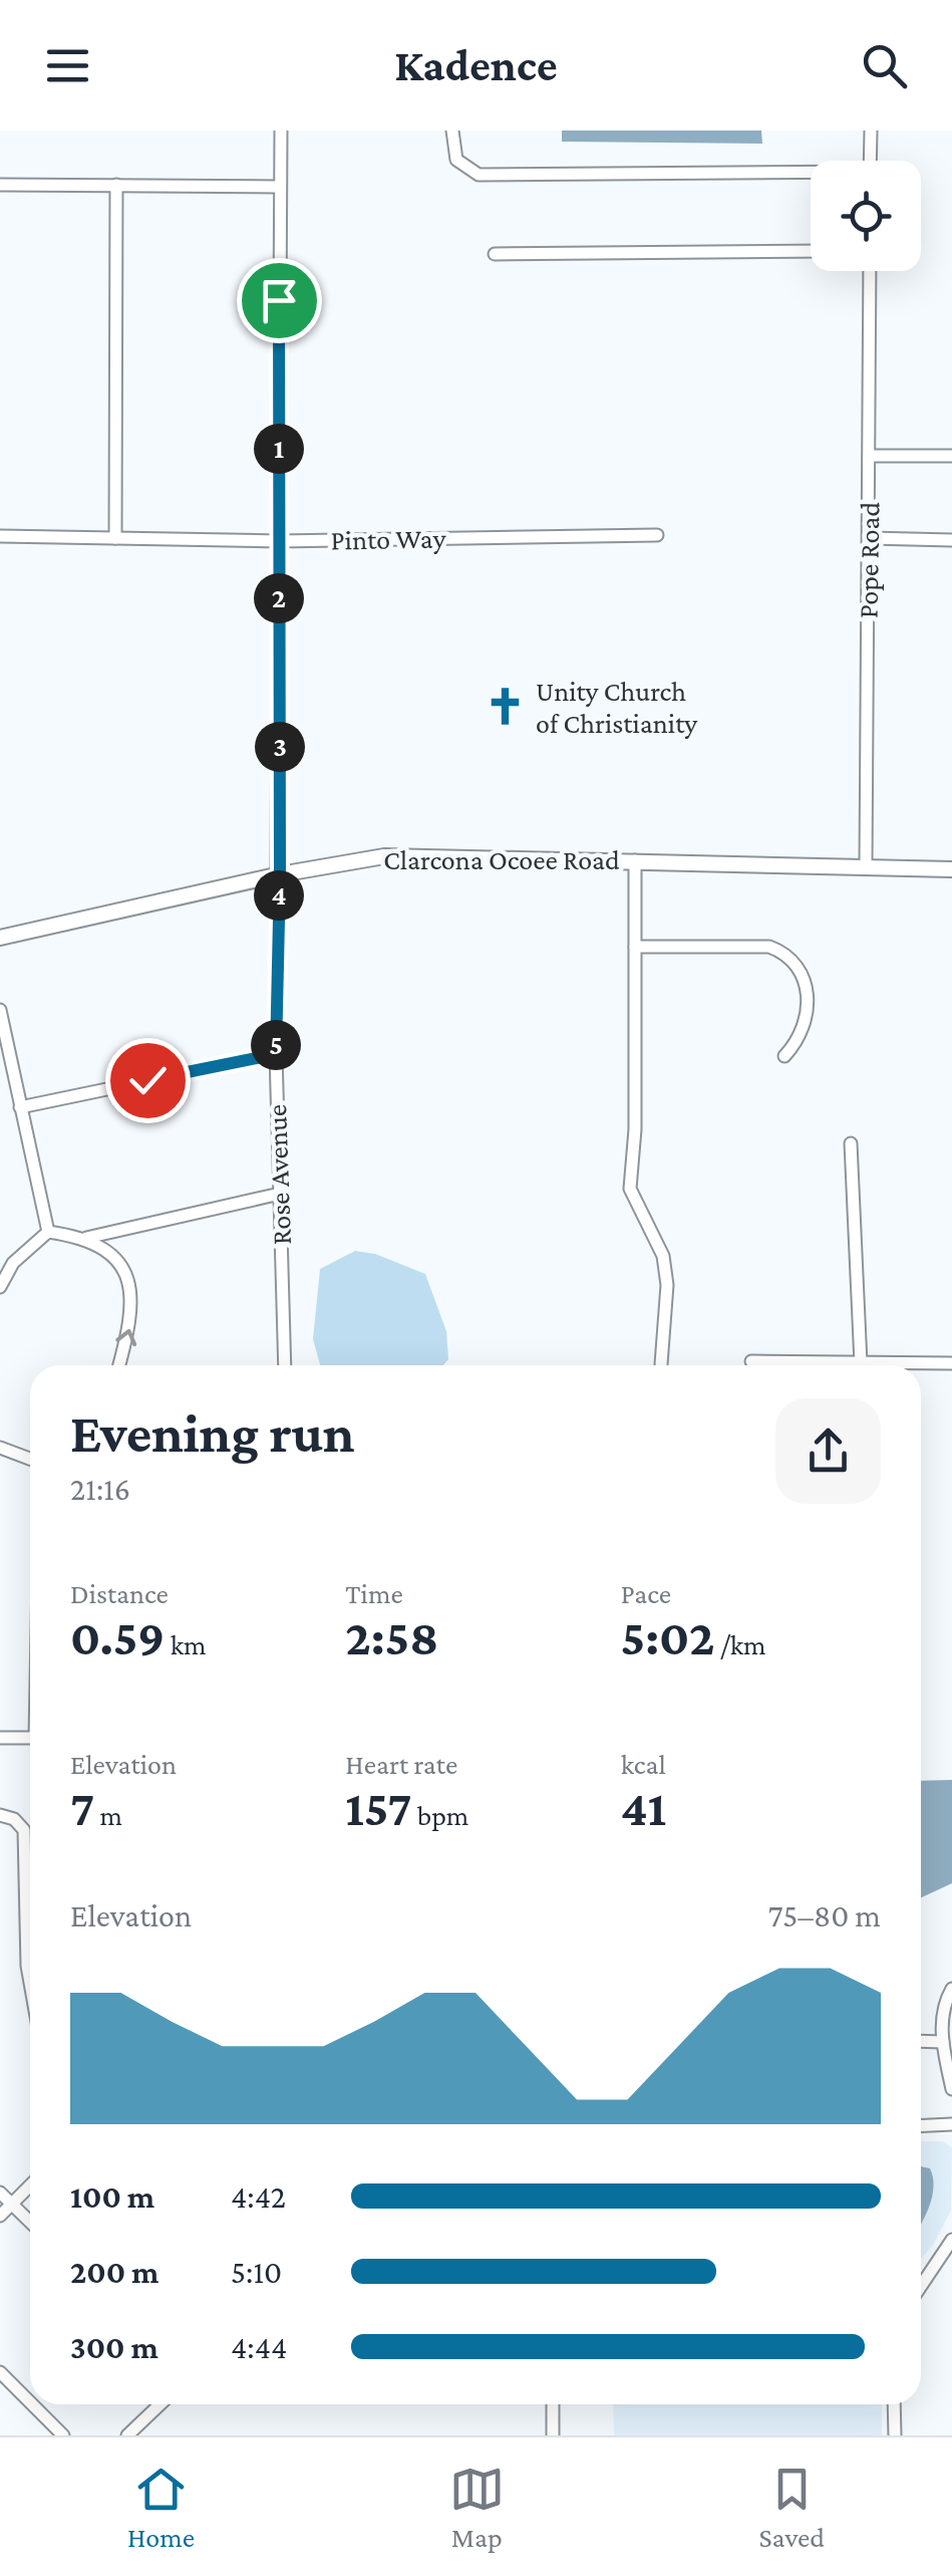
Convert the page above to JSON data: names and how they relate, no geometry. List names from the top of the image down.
{
  "streets": {
    "main road": ["Clarcona Ocoee Road"],
    "street": ["Pinto Way", "Pope Road", "Rose Avenue"]
  },
  "crossings": [
    ["Pinto Way", "Rose Avenue"],
    ["Pope Road", "Clarcona Ocoee Road"],
    ["Clarcona Ocoee Road", "Rose Avenue"]
  ],
  "places": {
    "church": ["Unity Church of Christianity"]
  },
  "page": {
    "header": "Kadence",
    "pins": [
      "1",
      "2",
      "3",
      "4",
      "5"
    ],
    "heading": ["Evening run", "21:16"],
    "stats": [
      ["Distance", "0.59 km"],
      ["Time", "2:58"],
      ["Pace", "5:02 /km"],
      ["Elevation", "7 m"],
      ["Heart rate", "157 bpm"],
      ["kcal", "41"]
    ],
    "chart": ["Elevation", "75–80 m"],
    "list": [
      {
        "name": "100 m",
        "note": "4:42"
      },
      {
        "name": "200 m",
        "note": "5:10"
      },
      {
        "name": "300 m",
        "note": "4:44"
      }
    ],
    "tabs": ["Home", "Map", "Saved"]
  }
}
